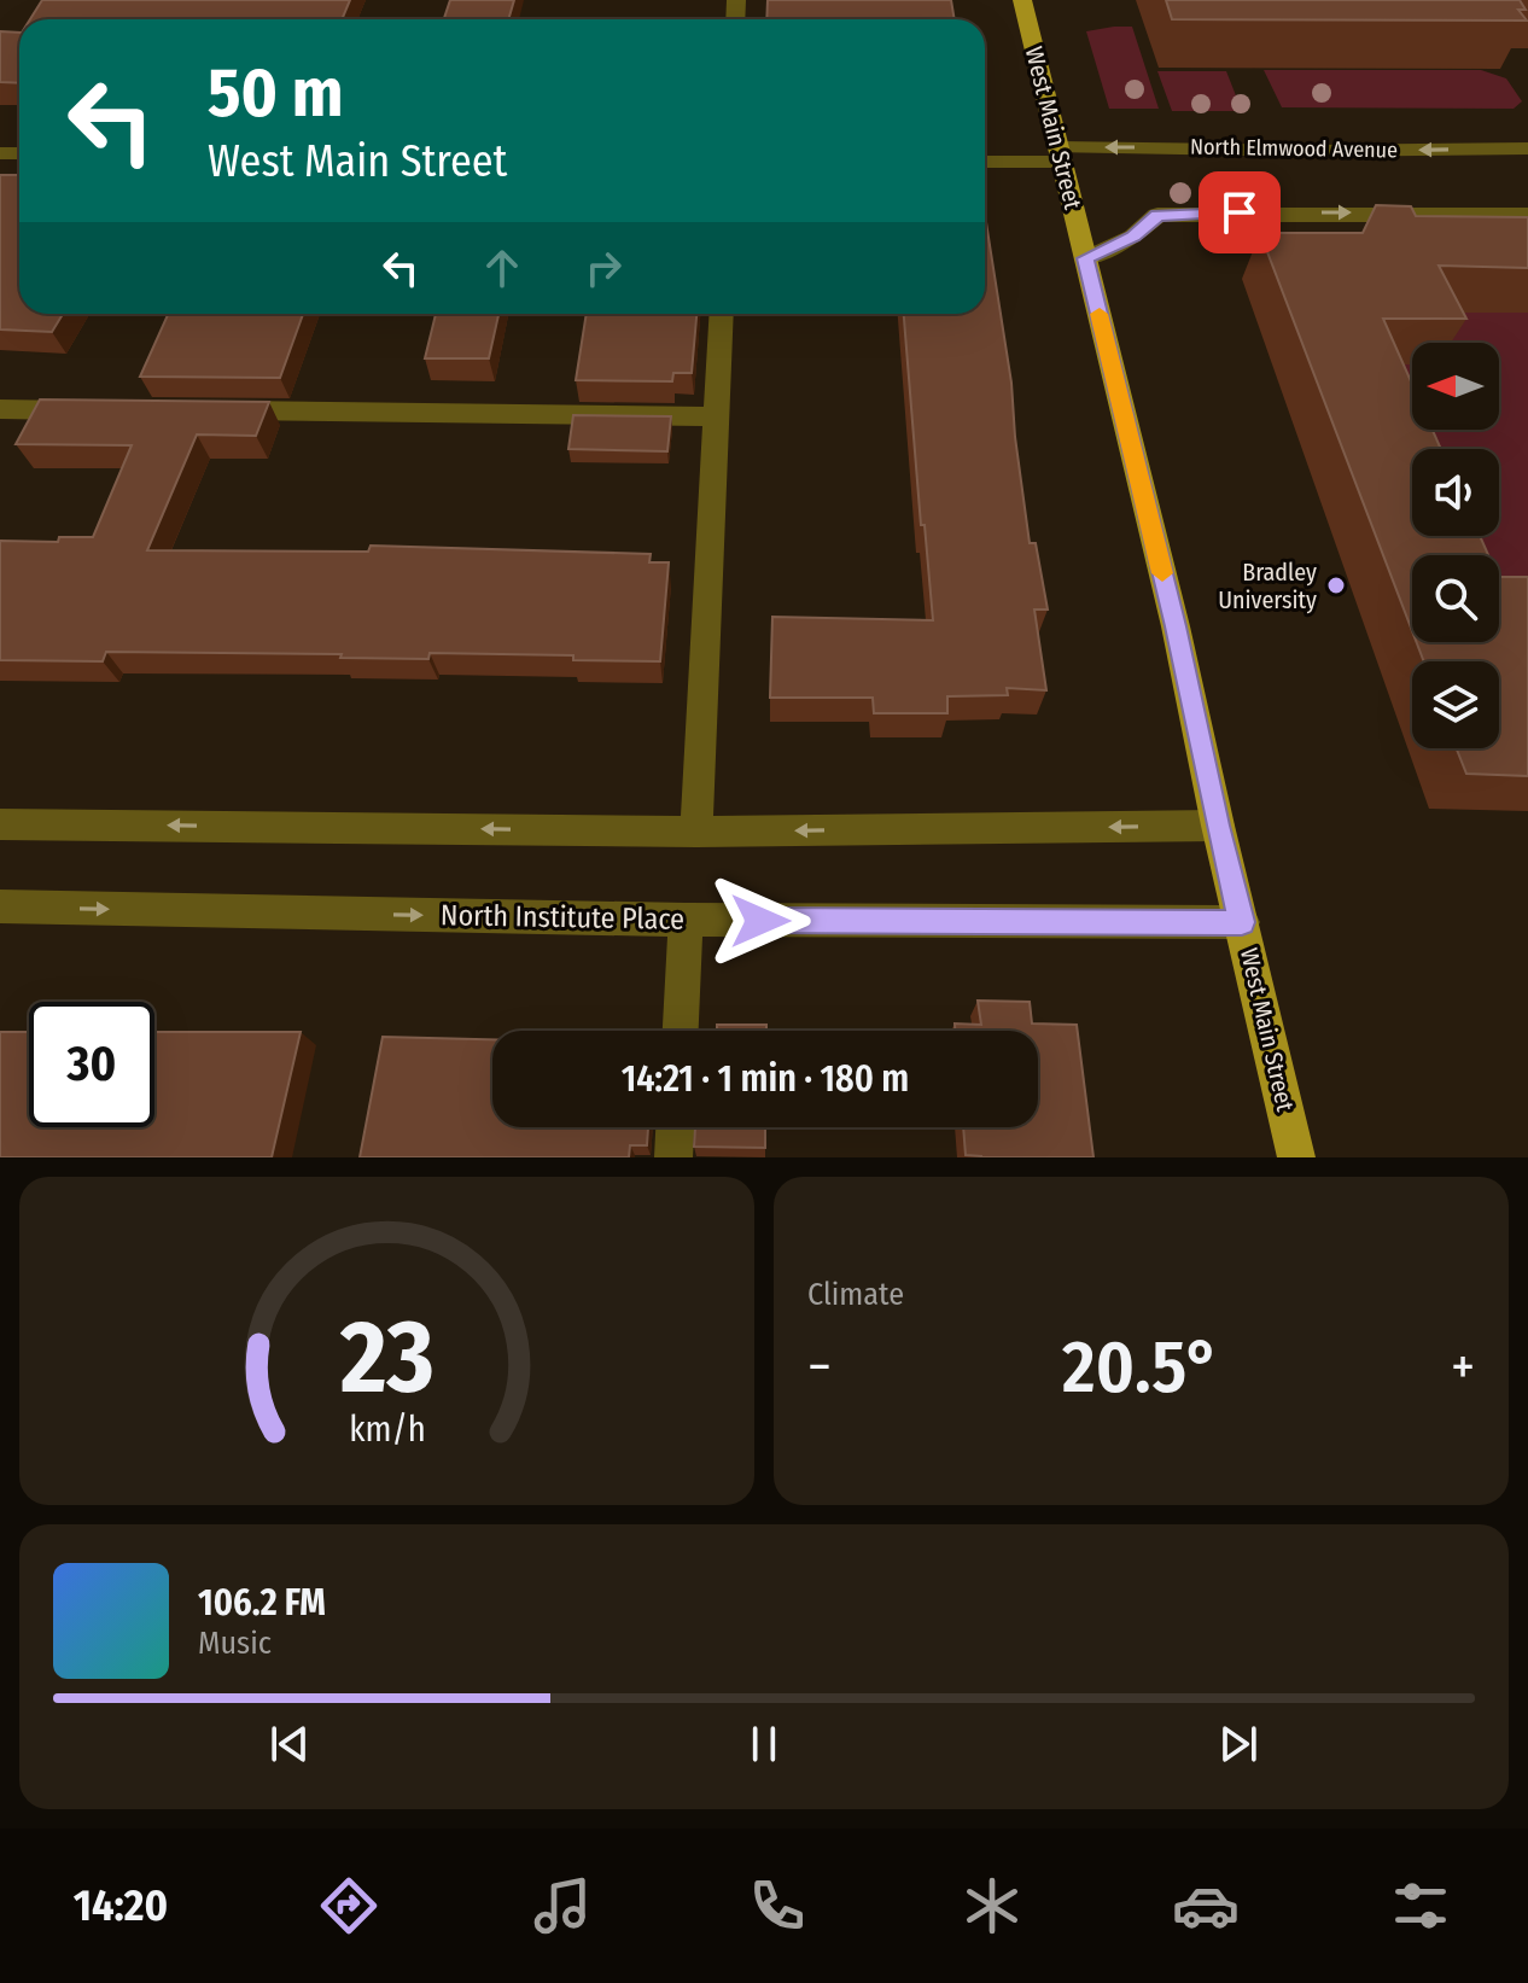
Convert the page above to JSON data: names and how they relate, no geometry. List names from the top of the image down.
{
  "streets": {
    "main road": ["West Main Street"],
    "street": ["North Elmwood Avenue", "North Institute Place"]
  },
  "crossings": [
    ["West Main Street", "North Elmwood Avenue"],
    ["West Main Street", "North Institute Place"]
  ],
  "places": ["Bradley University"],
  "north": "left",
  "page": {
    "turn": ["50 m", "West Main Street"],
    "limit": "30",
    "trip": "14:21 · 1 min · 180 m",
    "tile": "Climate",
    "heat": ["−", "20.5°", "+"],
    "song": ["106.2 FM", "Music"],
    "tabs": "14:20",
    "gauge": ["23", "km/h"]
  }
}
